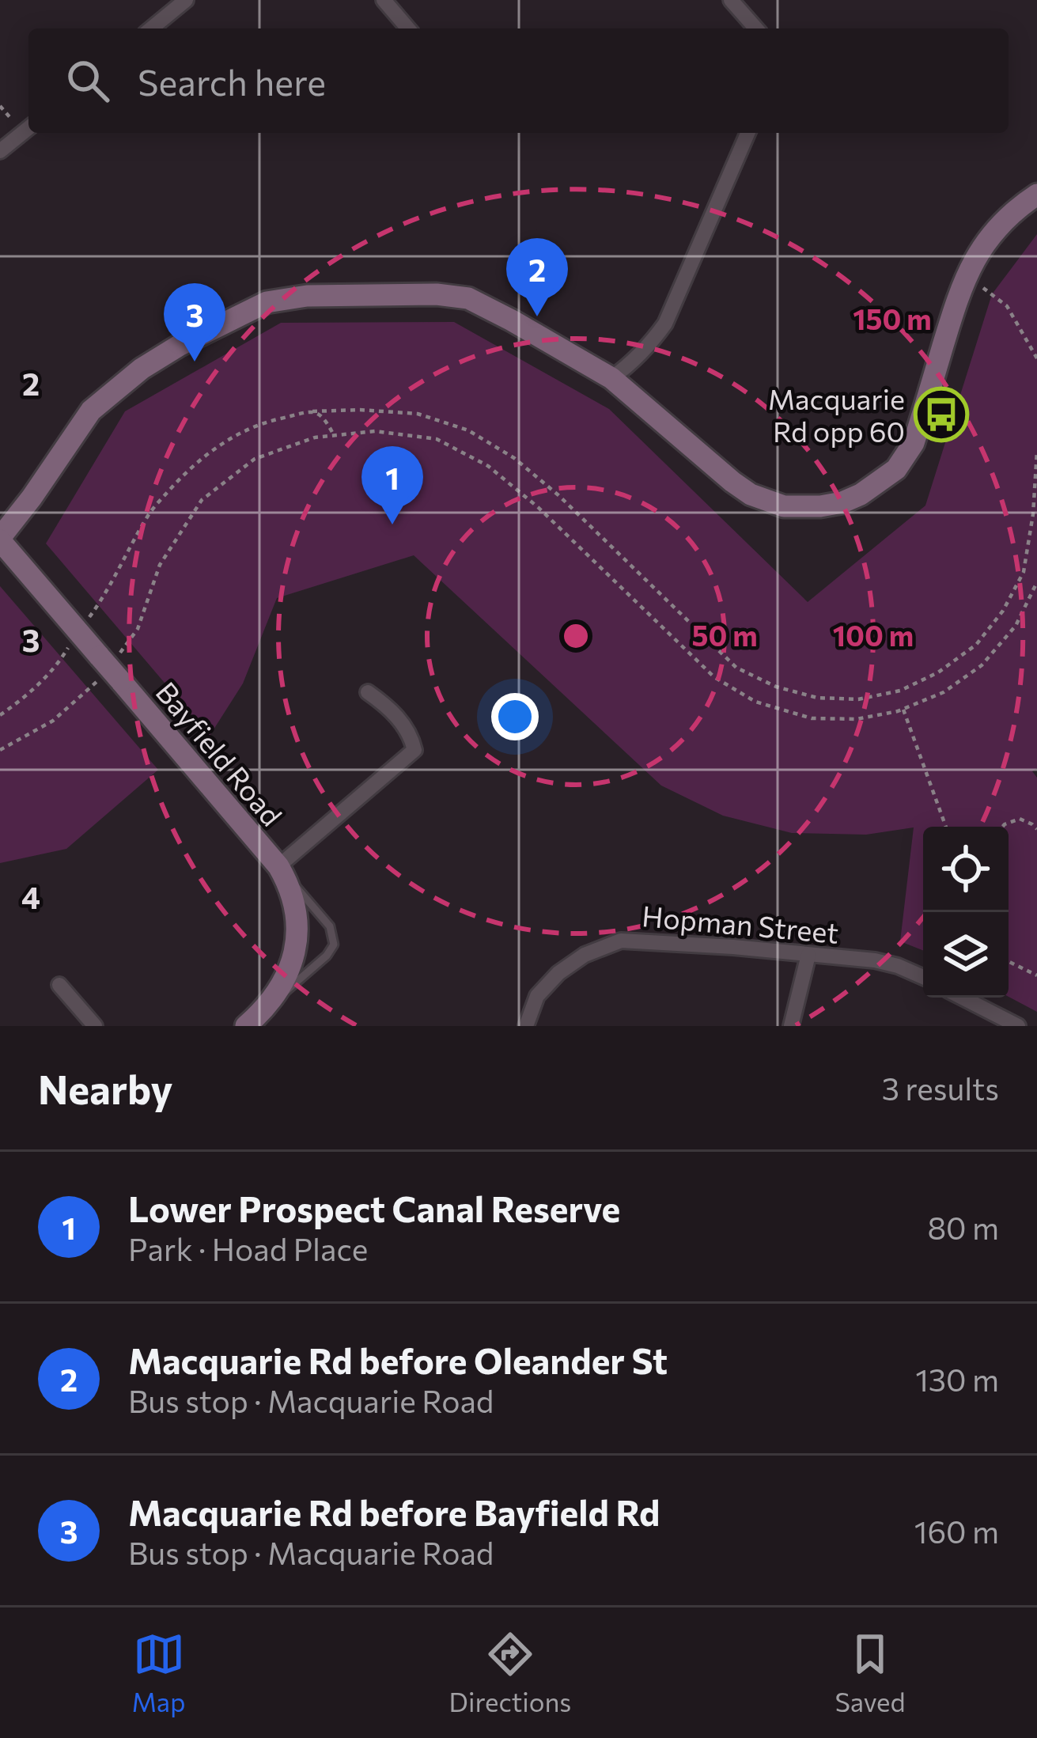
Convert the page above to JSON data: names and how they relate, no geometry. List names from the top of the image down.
{
  "streets": {
    "street": ["Bayfield Road", "Hopman Street"]
  },
  "places": {
    "bus stop": ["Macquarie Rd opp 60"]
  },
  "page": {
    "search": "Search here",
    "pins": ["2", "3", "1"],
    "heading": ["Nearby", "3 results"],
    "list": [
      {
        "mark": "1",
        "name": "Lower Prospect Canal Reserve",
        "note": "Park · Hoad Place",
        "value": "80 m"
      },
      {
        "mark": "2",
        "name": "Macquarie Rd before Oleander St",
        "note": "Bus stop · Macquarie Road",
        "value": "130 m"
      },
      {
        "mark": "3",
        "name": "Macquarie Rd before Bayfield Rd",
        "note": "Bus stop · Macquarie Road",
        "value": "160 m"
      }
    ],
    "nav": ["Map", "Directions", "Saved"]
  },
  "grid": {
    "rows": ["2", "3", "4"]
  },
  "rings": ["150 m", "50 m", "100 m"]
}
